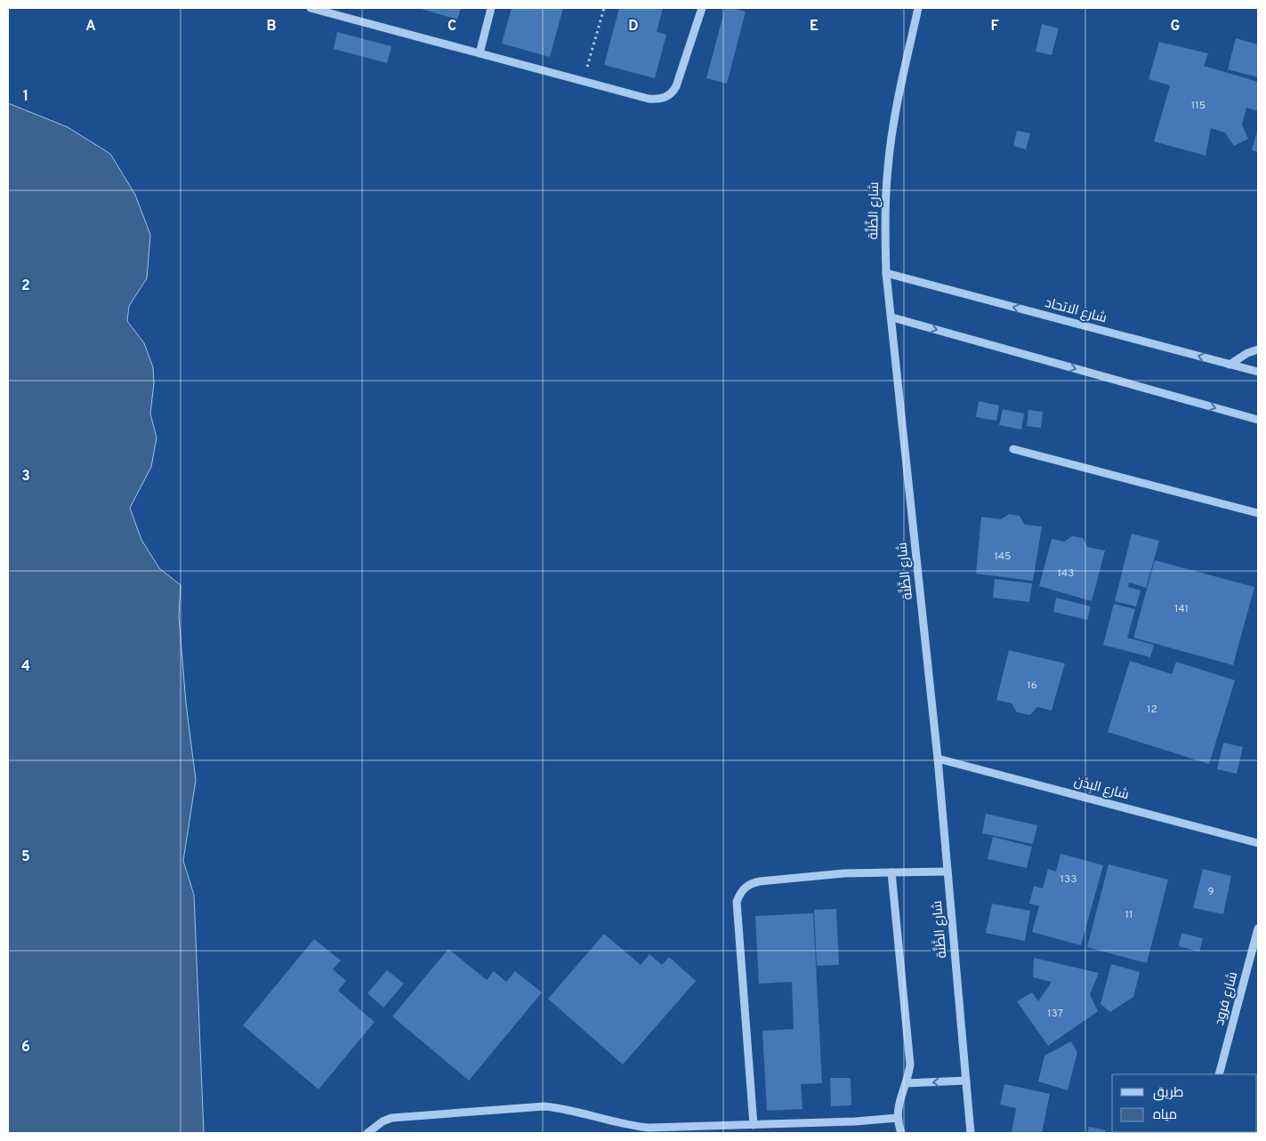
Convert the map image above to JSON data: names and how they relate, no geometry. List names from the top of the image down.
{
  "streets": {
    "street": [
      "شارع الظَّنَّة",
      "شارع الاتحاد",
      "شارع البِدْن",
      "شارع فرود"
    ]
  },
  "crossings": [
    ["شارع الظَّنَّة", "شارع الاتحاد"],
    ["شارع الظَّنَّة", "شارع البِدْن"]
  ],
  "house_numbers": [
    "115",
    "145",
    "143",
    "141",
    "16",
    "12",
    "133",
    "9",
    "11",
    "137"
  ],
  "legend": ["طريق", "مياه"],
  "grid": {
    "columns": [
      "A",
      "B",
      "C",
      "D",
      "E",
      "F",
      "G"
    ],
    "rows": [
      "1",
      "2",
      "3",
      "4",
      "5",
      "6"
    ]
  }
}
